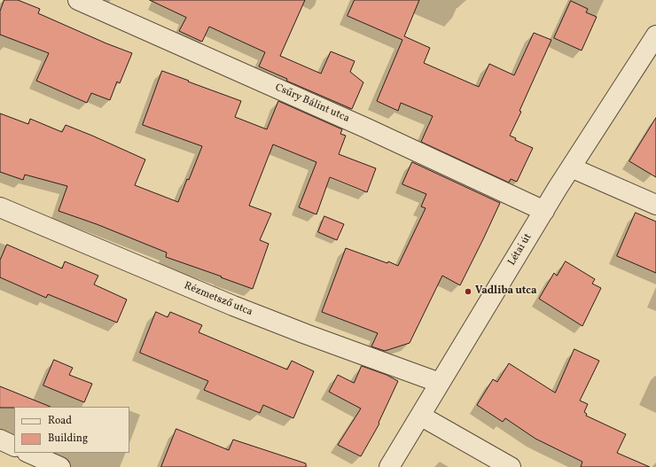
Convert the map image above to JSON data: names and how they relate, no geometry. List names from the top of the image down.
{
  "streets": {
    "street": ["Csűry Bálint utca", "Létai út", "Rézmetsző utca"]
  },
  "crossings": [
    ["Csűry Bálint utca", "Létai út"],
    ["Létai út", "Rézmetsző utca"]
  ],
  "places": ["Vadliba utca"],
  "legend": ["Road", "Building"]
}
